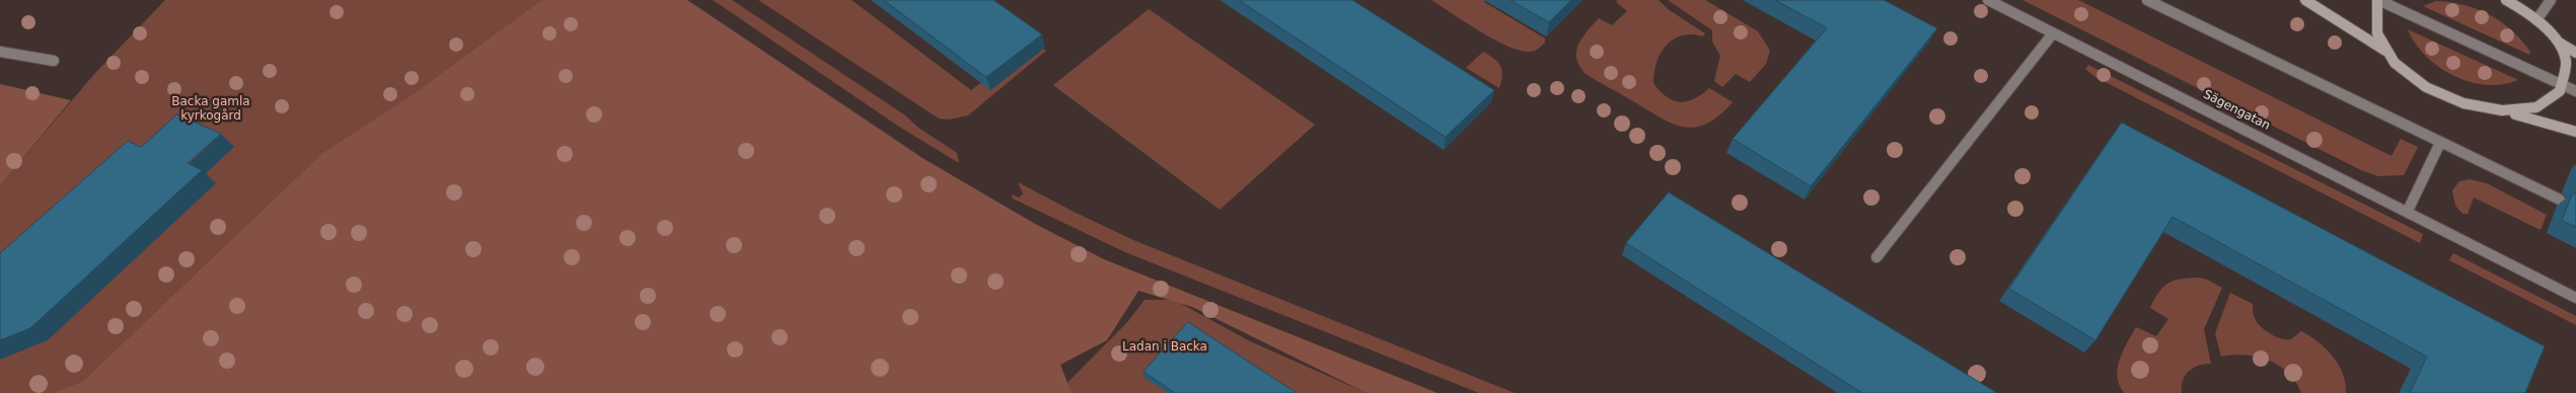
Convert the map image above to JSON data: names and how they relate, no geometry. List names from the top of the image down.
{
  "streets": {
    "street": ["Sägengatan"]
  },
  "parks": ["Backa gamla kyrkogård", "Ladan i Backa"]
}
